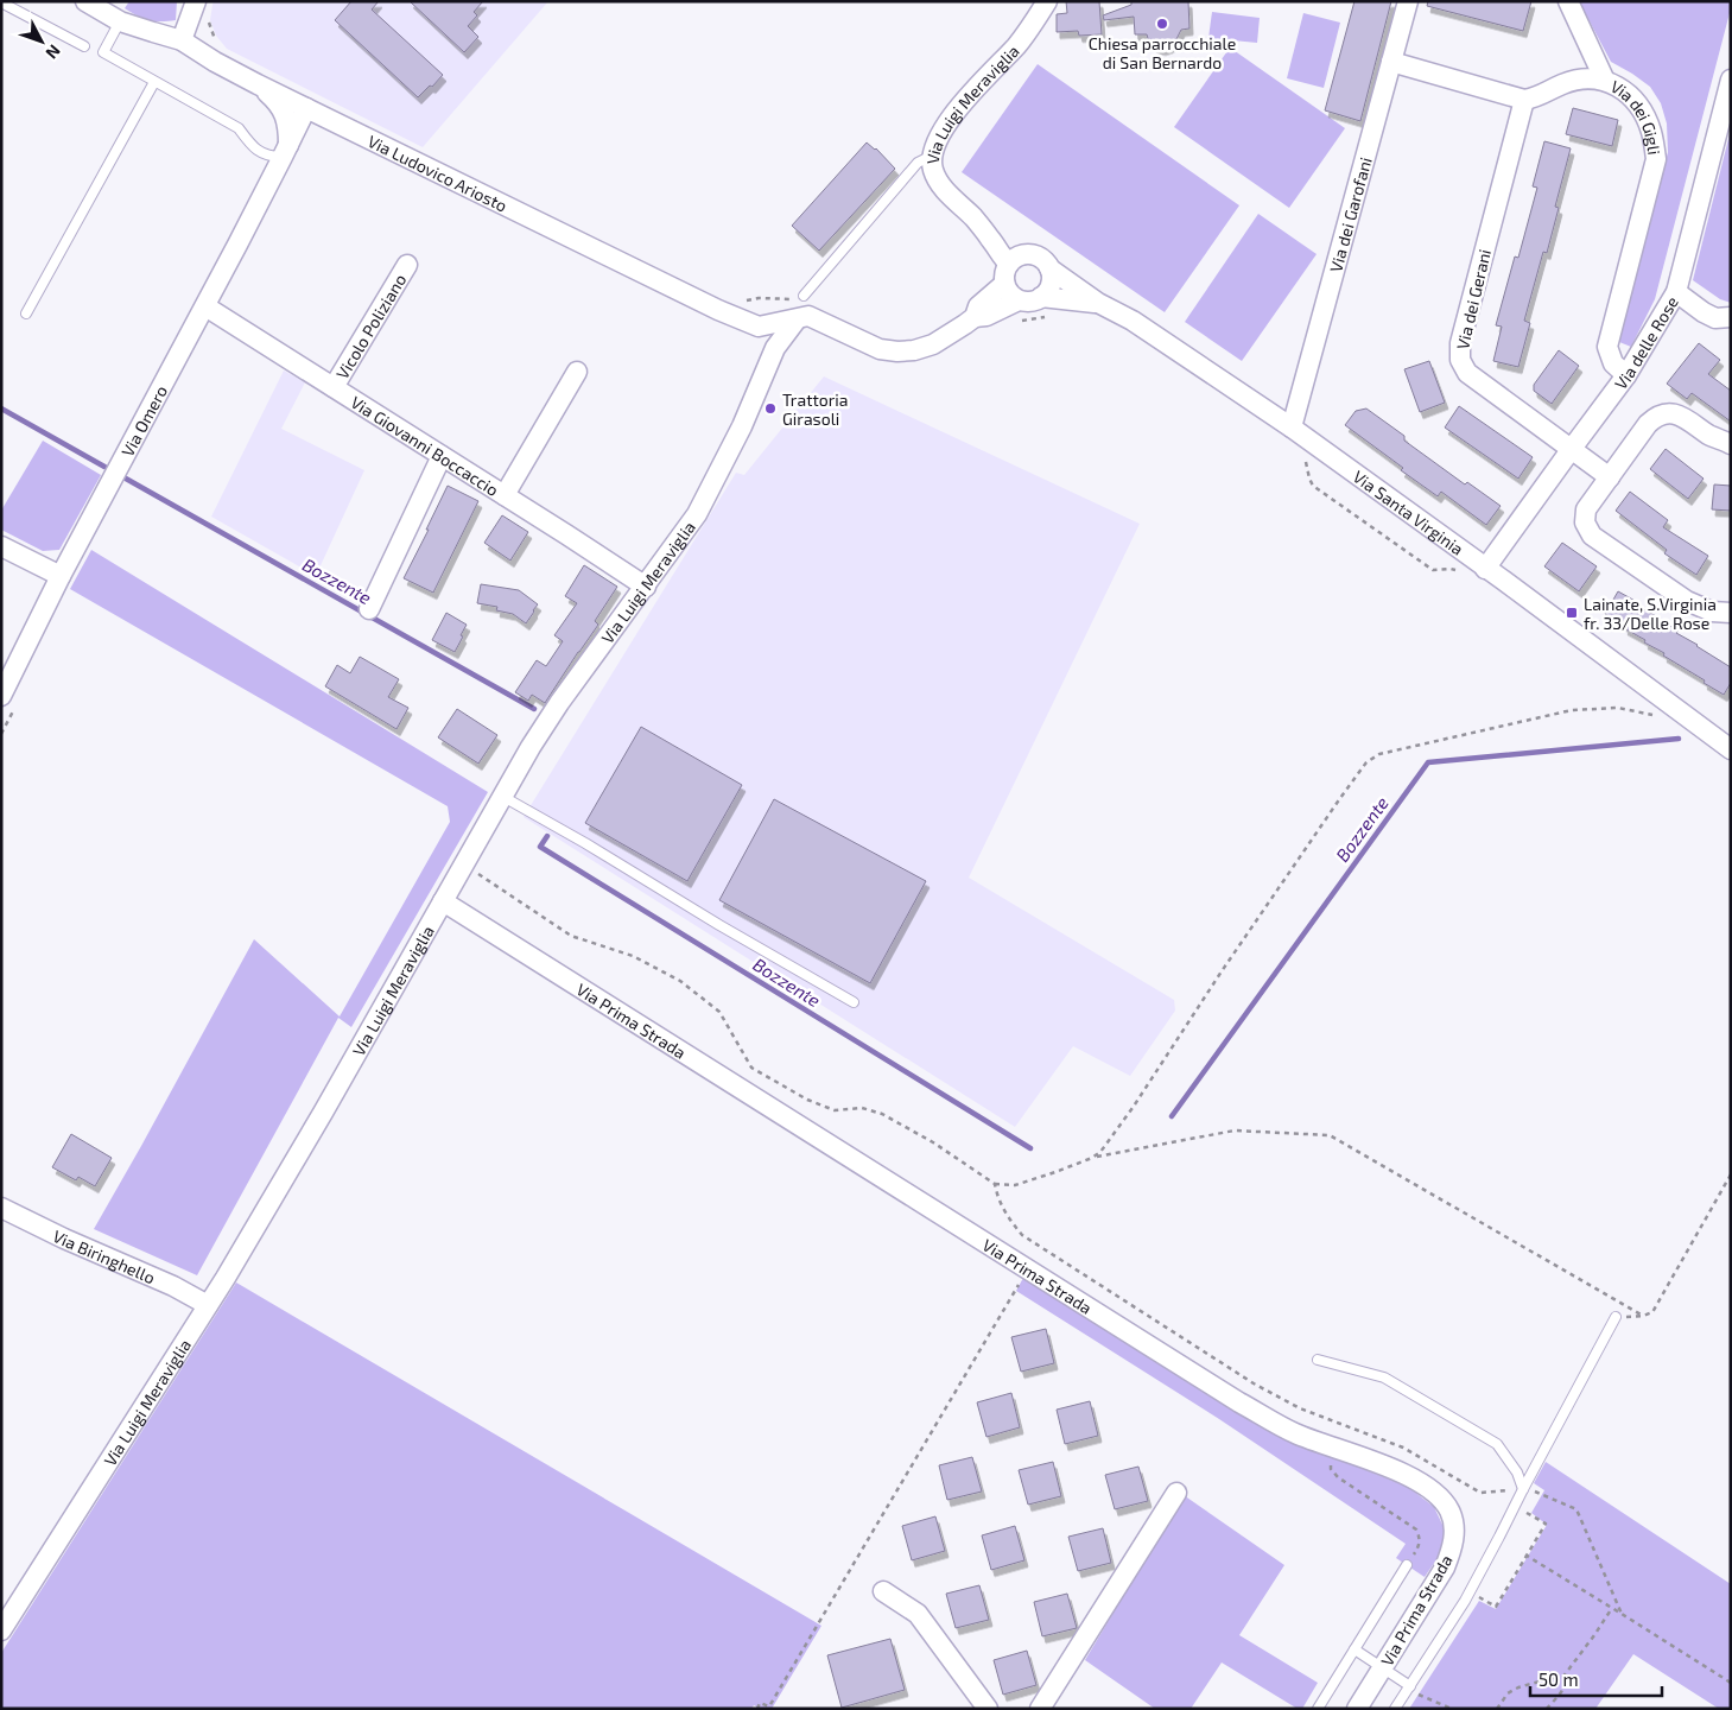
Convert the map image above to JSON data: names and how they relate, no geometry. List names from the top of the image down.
{
  "streets": {
    "street": [
      "Via Luigi Meraviglia",
      "Via dei Gigli",
      "Via Ludovico Ariosto",
      "Via dei Garofani",
      "Via dei Gerani",
      "Vicolo Poliziano",
      "Via delle Rose",
      "Via Omero",
      "Via Giovanni Boccaccio",
      "Via Santa Virginia",
      "Via Prima Strada",
      "Via Biringhello"
    ]
  },
  "crossings": [
    ["Via Luigi Meraviglia", "Via Giovanni Boccaccio"],
    ["Via Luigi Meraviglia", "Via Santa Virginia"],
    ["Via Luigi Meraviglia", "Via Prima Strada"],
    ["Via Luigi Meraviglia", "Via Biringhello"],
    ["Via dei Gigli", "Via dei Gerani"],
    ["Via dei Gigli", "Via delle Rose"],
    ["Via Ludovico Ariosto", "Via Omero"],
    ["Via dei Garofani", "Via Santa Virginia"],
    ["Via dei Gerani", "Via delle Rose"],
    ["Vicolo Poliziano", "Via Giovanni Boccaccio"],
    ["Via delle Rose", "Via Santa Virginia"],
    ["Via Omero", "Via Giovanni Boccaccio"]
  ],
  "water": ["Bozzente"],
  "places": {
    "other": ["Chiesa parrocchiale di San Bernardo", "Trattoria Girasoli"],
    "transit": ["Lainate, S.Virginia fr. 33/Delle Rose"]
  },
  "scale_bar": "50 m",
  "north": "bottom right"
}
